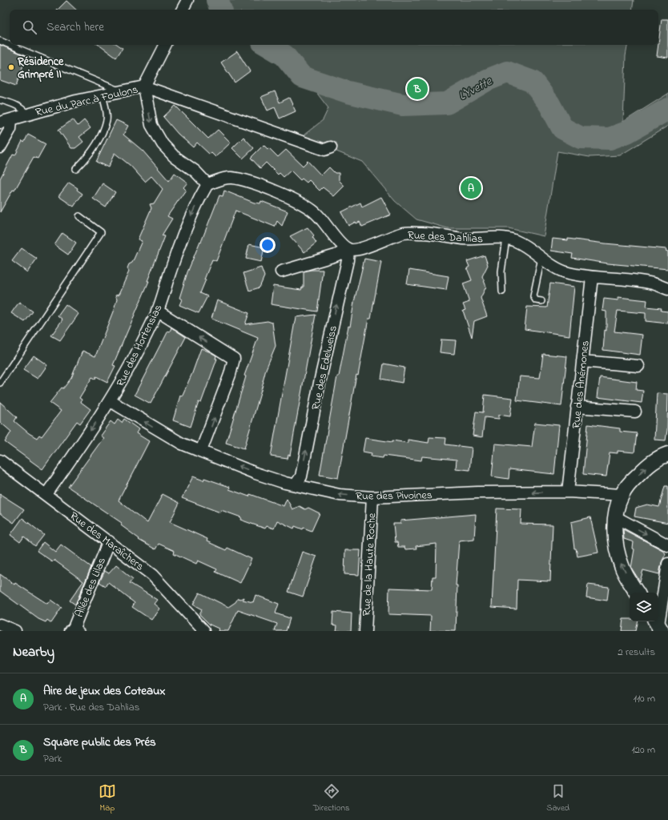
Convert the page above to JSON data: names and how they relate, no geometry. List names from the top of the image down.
{
  "streets": {
    "street": [
      "Rue du Parc à Foulons",
      "Rue des Dahlias",
      "Rue des Hortensias",
      "Rue des Edelweiss",
      "Rue des Anémones",
      "Rue des Pivoines",
      "Rue des Maraîchers",
      "Rue de la Haute Roche",
      "Allée des Lilas"
    ]
  },
  "crossings": [
    ["Rue des Dahlias", "Rue des Edelweiss"],
    ["Rue des Dahlias", "Rue des Anémones"],
    ["Rue des Hortensias", "Rue des Pivoines"],
    ["Rue des Hortensias", "Rue des Maraîchers"],
    ["Rue des Edelweiss", "Rue des Pivoines"],
    ["Rue des Anémones", "Rue des Pivoines"],
    ["Rue des Pivoines", "Rue de la Haute Roche"],
    ["Rue des Maraîchers", "Allée des Lilas"]
  ],
  "one_way": ["Rue des Hortensias", "Rue des Edelweiss", "Rue des Pivoines"],
  "water": ["L'Yvette"],
  "places": ["Résidence Grimpré II"],
  "page": {
    "search": "Search here",
    "pins": ["B", "A"],
    "heading": ["Nearby", "2 results"],
    "list": [
      {
        "mark": "A",
        "name": "Aire de jeux des Coteaux",
        "note": "Park · Rue des Dahlias",
        "value": "110 m"
      },
      {
        "mark": "B",
        "name": "Square public des Prés",
        "note": "Park",
        "value": "120 m"
      }
    ],
    "nav": ["Map", "Directions", "Saved"]
  }
}
